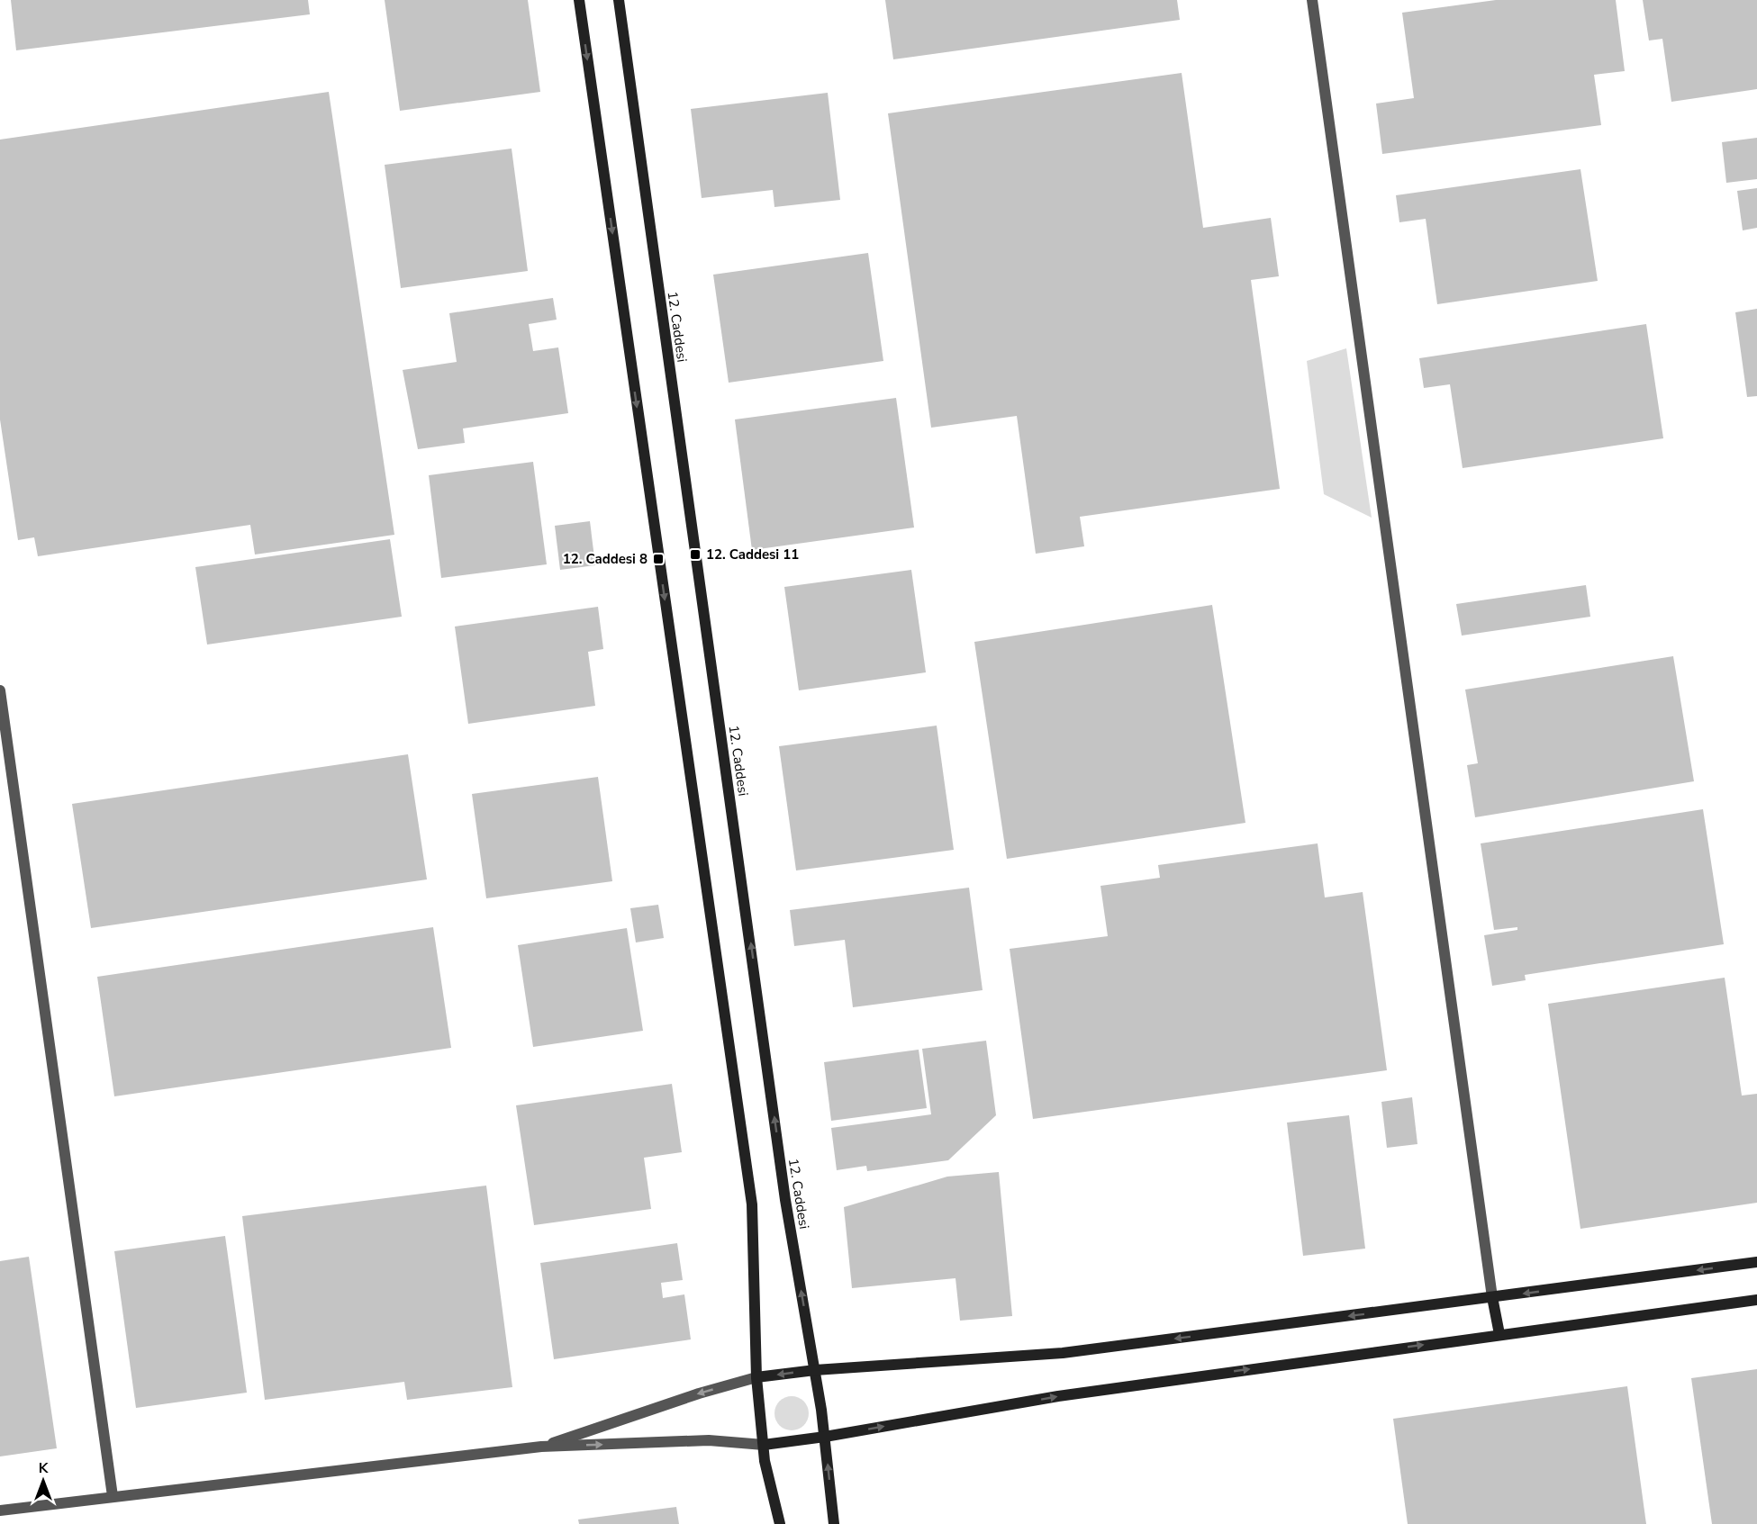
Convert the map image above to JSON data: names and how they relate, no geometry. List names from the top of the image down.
{
  "streets": {
    "street": ["12. Caddesi"]
  },
  "places": {
    "transit": ["12. Caddesi 11", "12. Caddesi 8"]
  },
  "north": "top"
}
